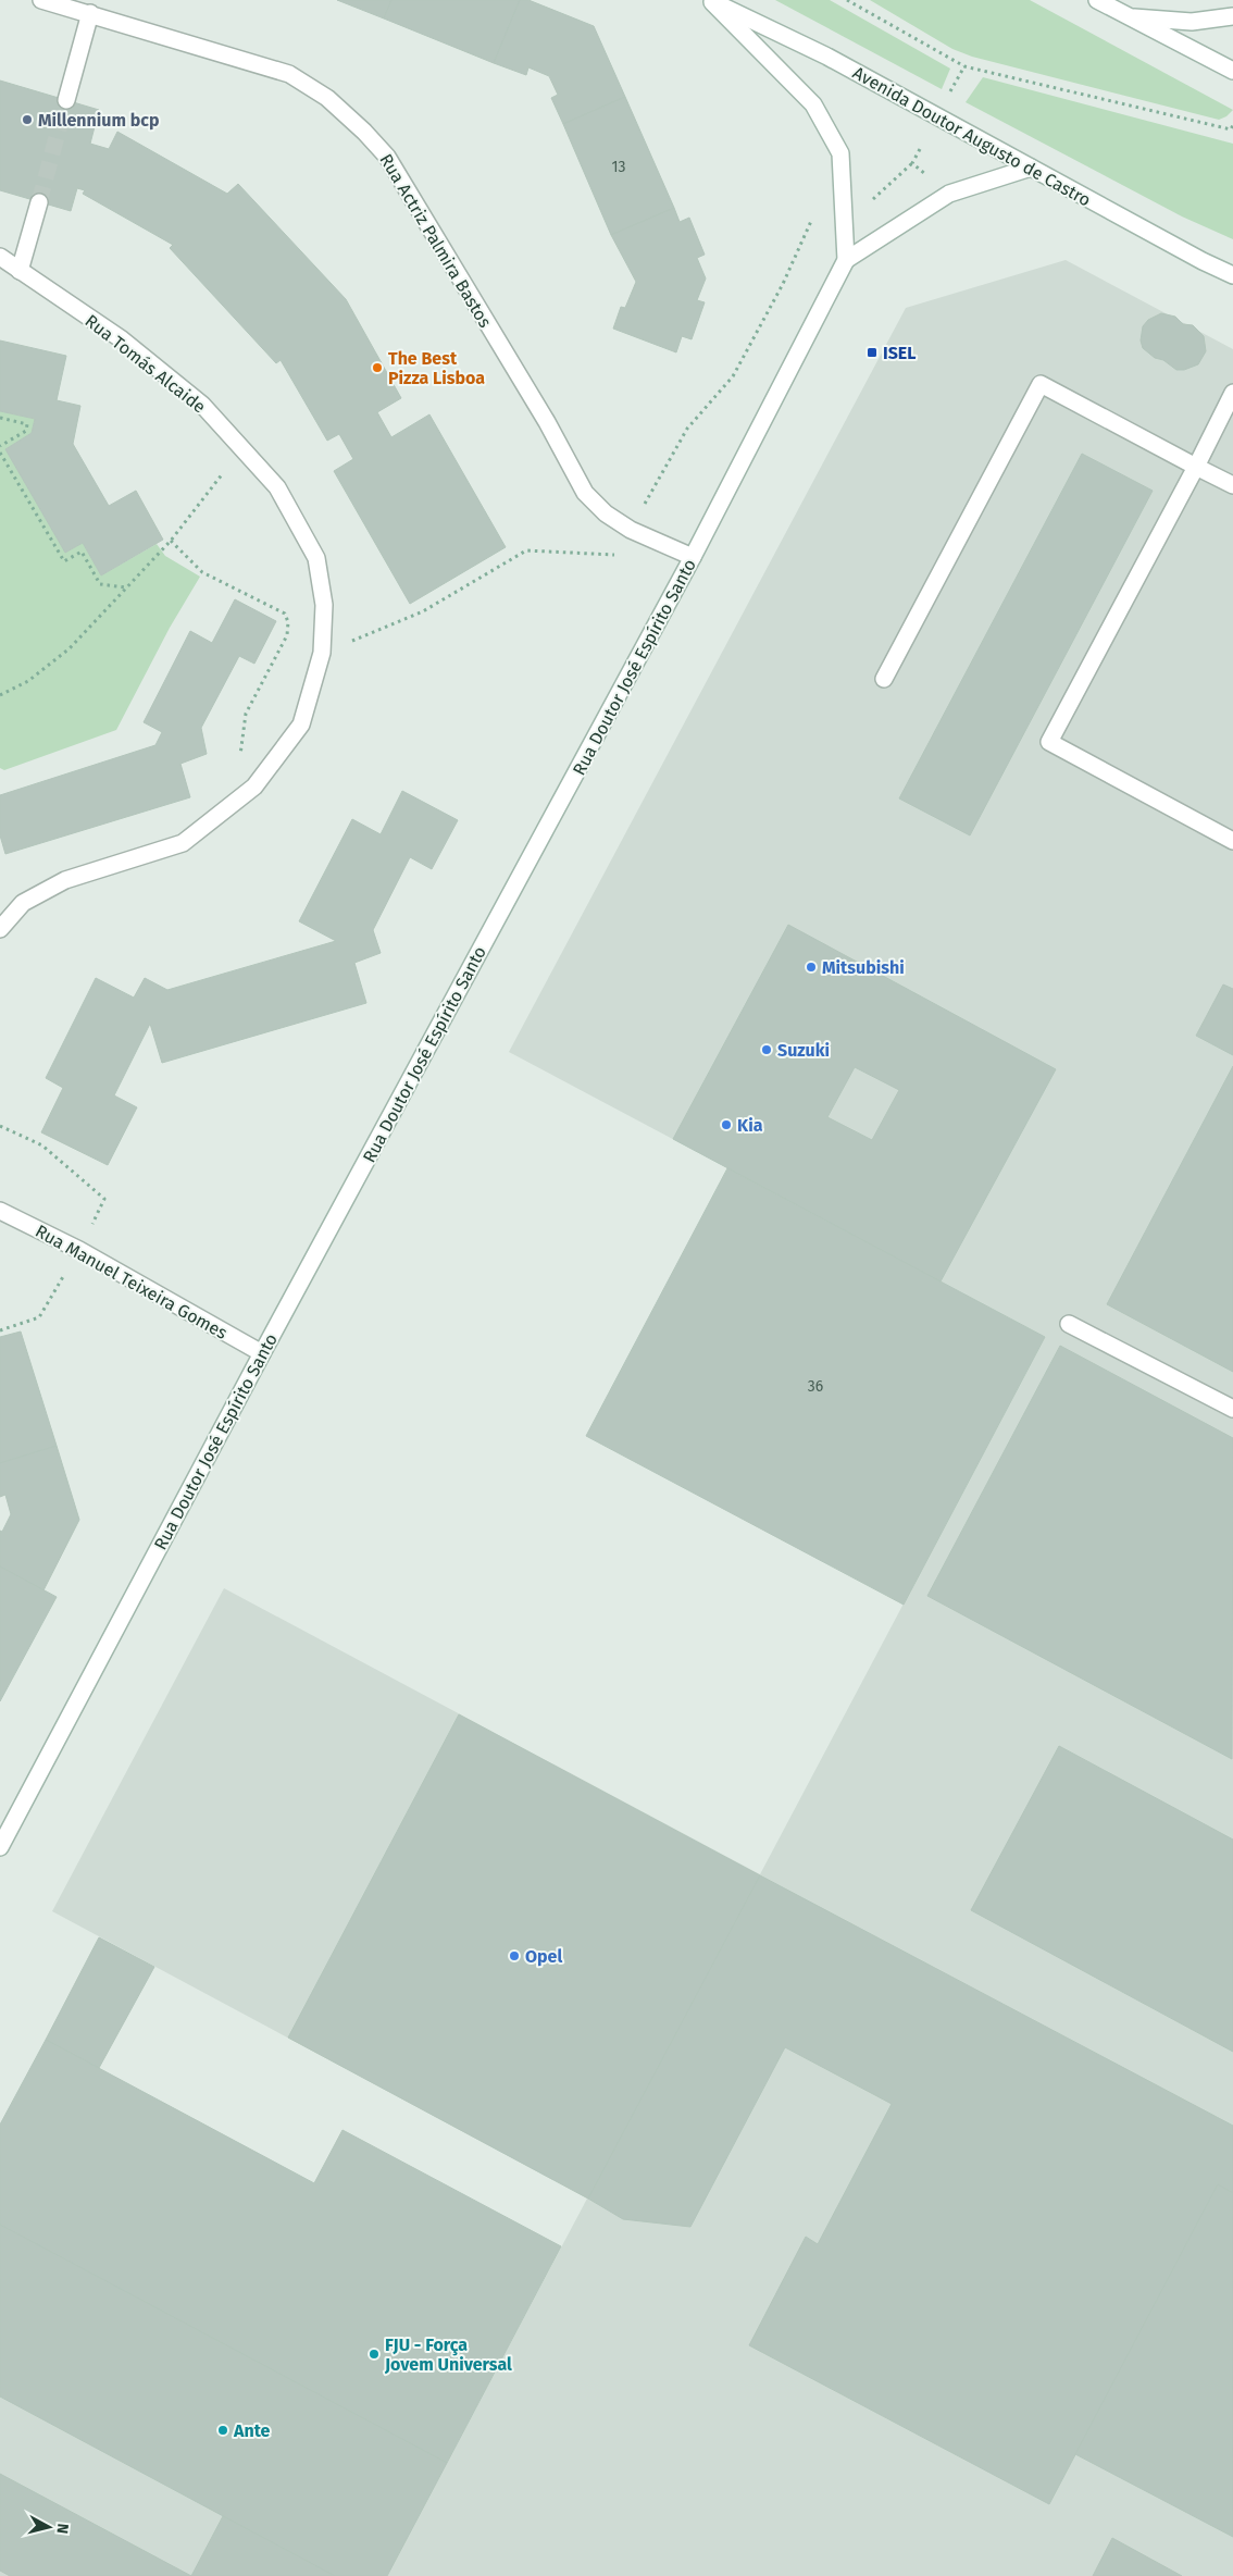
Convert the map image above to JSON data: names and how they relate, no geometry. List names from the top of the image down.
{
  "streets": {
    "street": [
      "Avenida Doutor Augusto de Castro",
      "Rua Actriz Palmira Bastos",
      "Rua Tomás Alcaide",
      "Rua Doutor José Espírito Santo",
      "Rua Manuel Teixeira Gomes"
    ]
  },
  "crossings": [
    ["Avenida Doutor Augusto de Castro", "Rua Doutor José Espírito Santo"],
    ["Rua Actriz Palmira Bastos", "Rua Doutor José Espírito Santo"],
    ["Rua Doutor José Espírito Santo", "Rua Manuel Teixeira Gomes"]
  ],
  "places": {
    "other": [
      "Millennium bcp",
      "The Best Pizza Lisboa",
      "Mitsubishi",
      "Suzuki",
      "Kia",
      "Opel",
      "FJU - Força Jovem Universal",
      "Ante"
    ],
    "transit": ["ISEL"]
  },
  "house_numbers": ["13", "36"],
  "north": "right"
}
